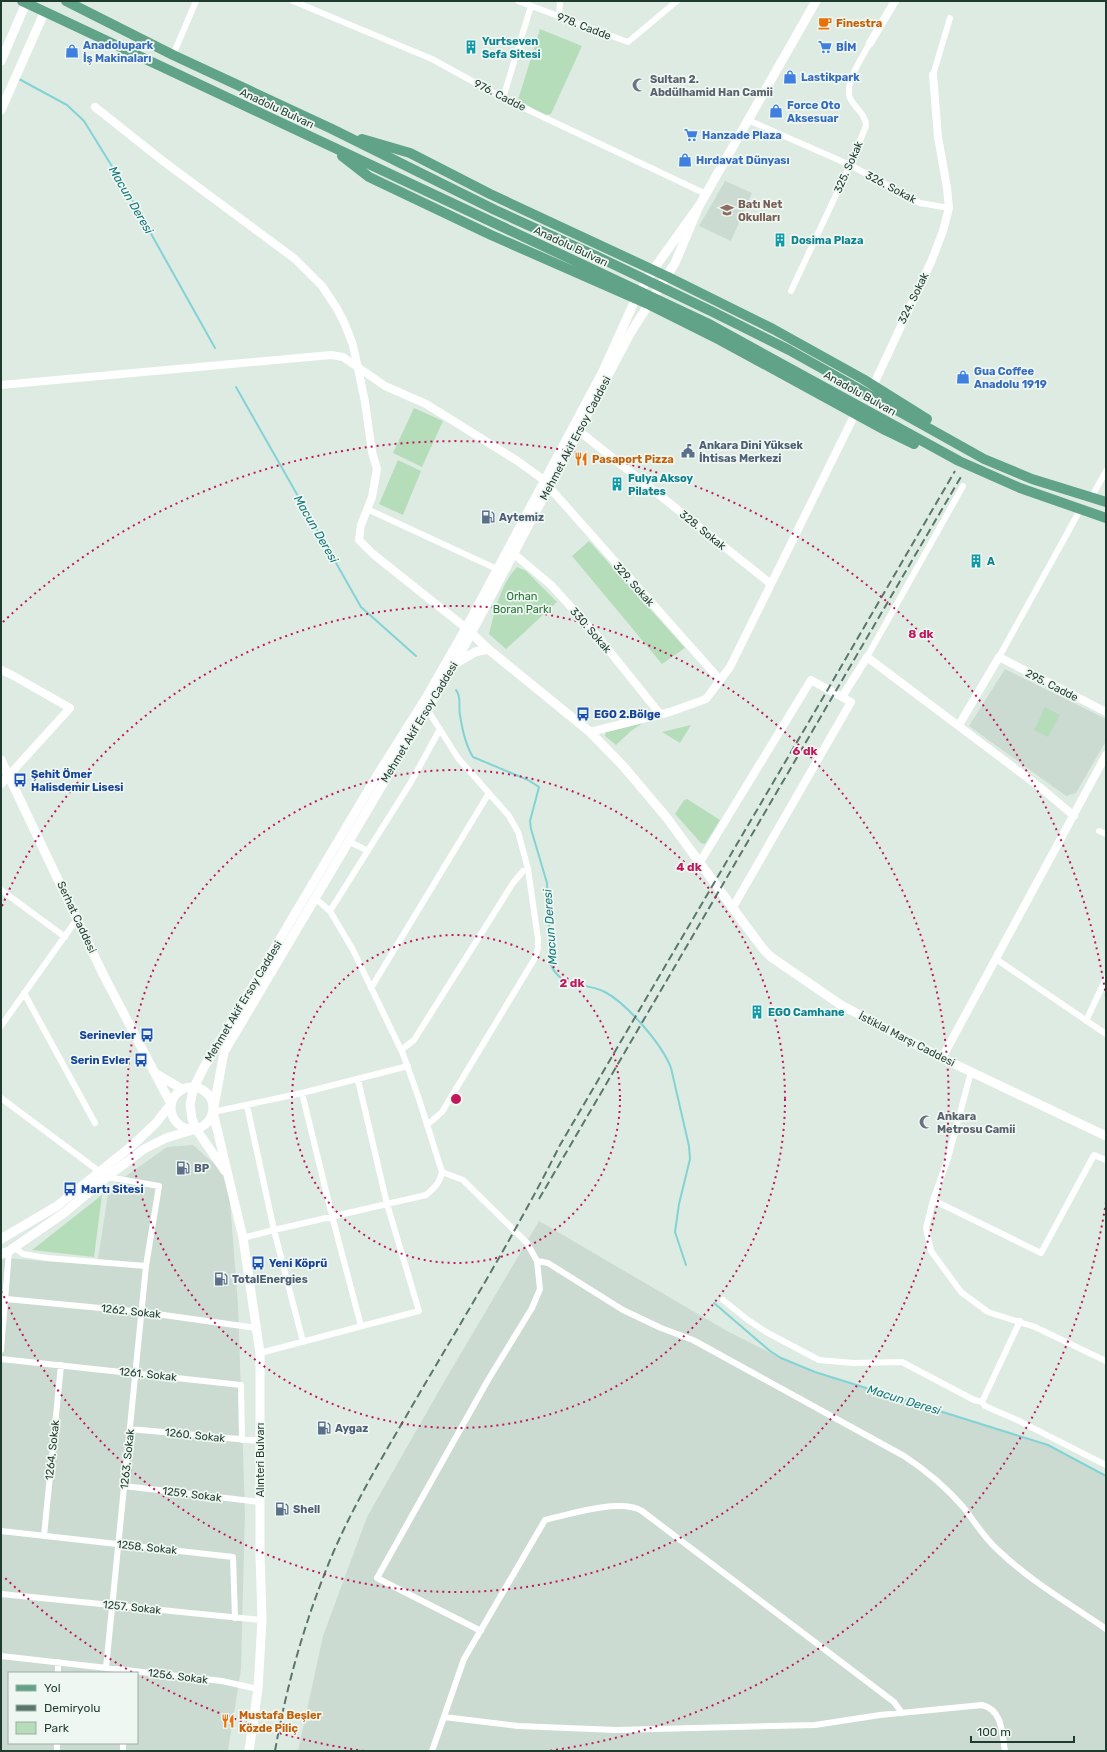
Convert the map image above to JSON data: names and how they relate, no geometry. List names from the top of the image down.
{
  "streets": {
    "main road": [
      "Anadolu Bulvarı",
      "Mehmet Akif Ersoy Caddesi",
      "Serhat Caddesi",
      "İstiklal Marşı Caddesi",
      "Alınteri Bulvarı"
    ],
    "street": [
      "978. Cadde",
      "976. Cadde",
      "325. Sokak",
      "326. Sokak",
      "324. Sokak",
      "328. Sokak",
      "329. Sokak",
      "330. Sokak",
      "295. Cadde",
      "1262. Sokak",
      "1261. Sokak",
      "1260. Sokak",
      "1264. Sokak",
      "1263. Sokak",
      "1259. Sokak",
      "1258. Sokak",
      "1257. Sokak",
      "1256. Sokak"
    ]
  },
  "crossings": [
    ["325. Sokak", "326. Sokak"],
    ["326. Sokak", "324. Sokak"],
    ["Mehmet Akif Ersoy Caddesi", "328. Sokak"],
    ["Mehmet Akif Ersoy Caddesi", "329. Sokak"],
    ["Mehmet Akif Ersoy Caddesi", "330. Sokak"],
    ["Mehmet Akif Ersoy Caddesi", "Serhat Caddesi"],
    ["Mehmet Akif Ersoy Caddesi", "İstiklal Marşı Caddesi"],
    ["Mehmet Akif Ersoy Caddesi", "Alınteri Bulvarı"],
    ["Serhat Caddesi", "Alınteri Bulvarı"],
    ["1262. Sokak", "1263. Sokak"],
    ["1262. Sokak", "Alınteri Bulvarı"],
    ["1261. Sokak", "1260. Sokak"],
    ["1261. Sokak", "1264. Sokak"],
    ["1261. Sokak", "1263. Sokak"],
    ["1260. Sokak", "1263. Sokak"],
    ["1260. Sokak", "Alınteri Bulvarı"],
    ["1264. Sokak", "1258. Sokak"],
    ["1263. Sokak", "1259. Sokak"],
    ["1263. Sokak", "1258. Sokak"],
    ["1263. Sokak", "1257. Sokak"],
    ["1263. Sokak", "1256. Sokak"],
    ["Alınteri Bulvarı", "1259. Sokak"],
    ["Alınteri Bulvarı", "1257. Sokak"],
    ["Alınteri Bulvarı", "1256. Sokak"],
    ["1258. Sokak", "1257. Sokak"]
  ],
  "water": ["Macun Deresi"],
  "parks": ["Orhan Boran Parkı"],
  "places": {
    "cafe": ["Finestra"],
    "building": [
      "Yurtseven Sefa Sitesi",
      "Dosima Plaza",
      "Fulya Aksoy Pilates",
      "A",
      "EGO Camhane"
    ],
    "supermarket": ["BİM", "Hanzade Plaza"],
    "shop": [
      "Anadolupark İş Makinaları",
      "Lastikpark",
      "Force Oto Aksesuar",
      "Hırdavat Dünyası",
      "Gua Coffee Anadolu 1919"
    ],
    "mosque": ["Sultan 2. Abdülhamid Han Camii", "Ankara Metrosu Camii"],
    "school or university": ["Batı Net Okulları"],
    "public building": ["Ankara Dini Yüksek İhtisas Merkezi"],
    "restaurant": ["Pasaport Pizza", "Mustafa Beşler Közde Piliç"],
    "fuel station": [
      "Aytemiz",
      "BP",
      "TotalEnergies",
      "Aygaz",
      "Shell"
    ],
    "bus stop": [
      "EGO 2.Bölge",
      "Şehit Ömer Halisdemir Lisesi",
      "Serinevler",
      "Serin Evler",
      "Martı Sitesi",
      "Yeni Köprü"
    ]
  },
  "legend": ["Yol", "Demiryolu", "Park"],
  "scale_bar": "100 m",
  "rings": [
    "8 dk",
    "6 dk",
    "4 dk",
    "2 dk"
  ]
}
